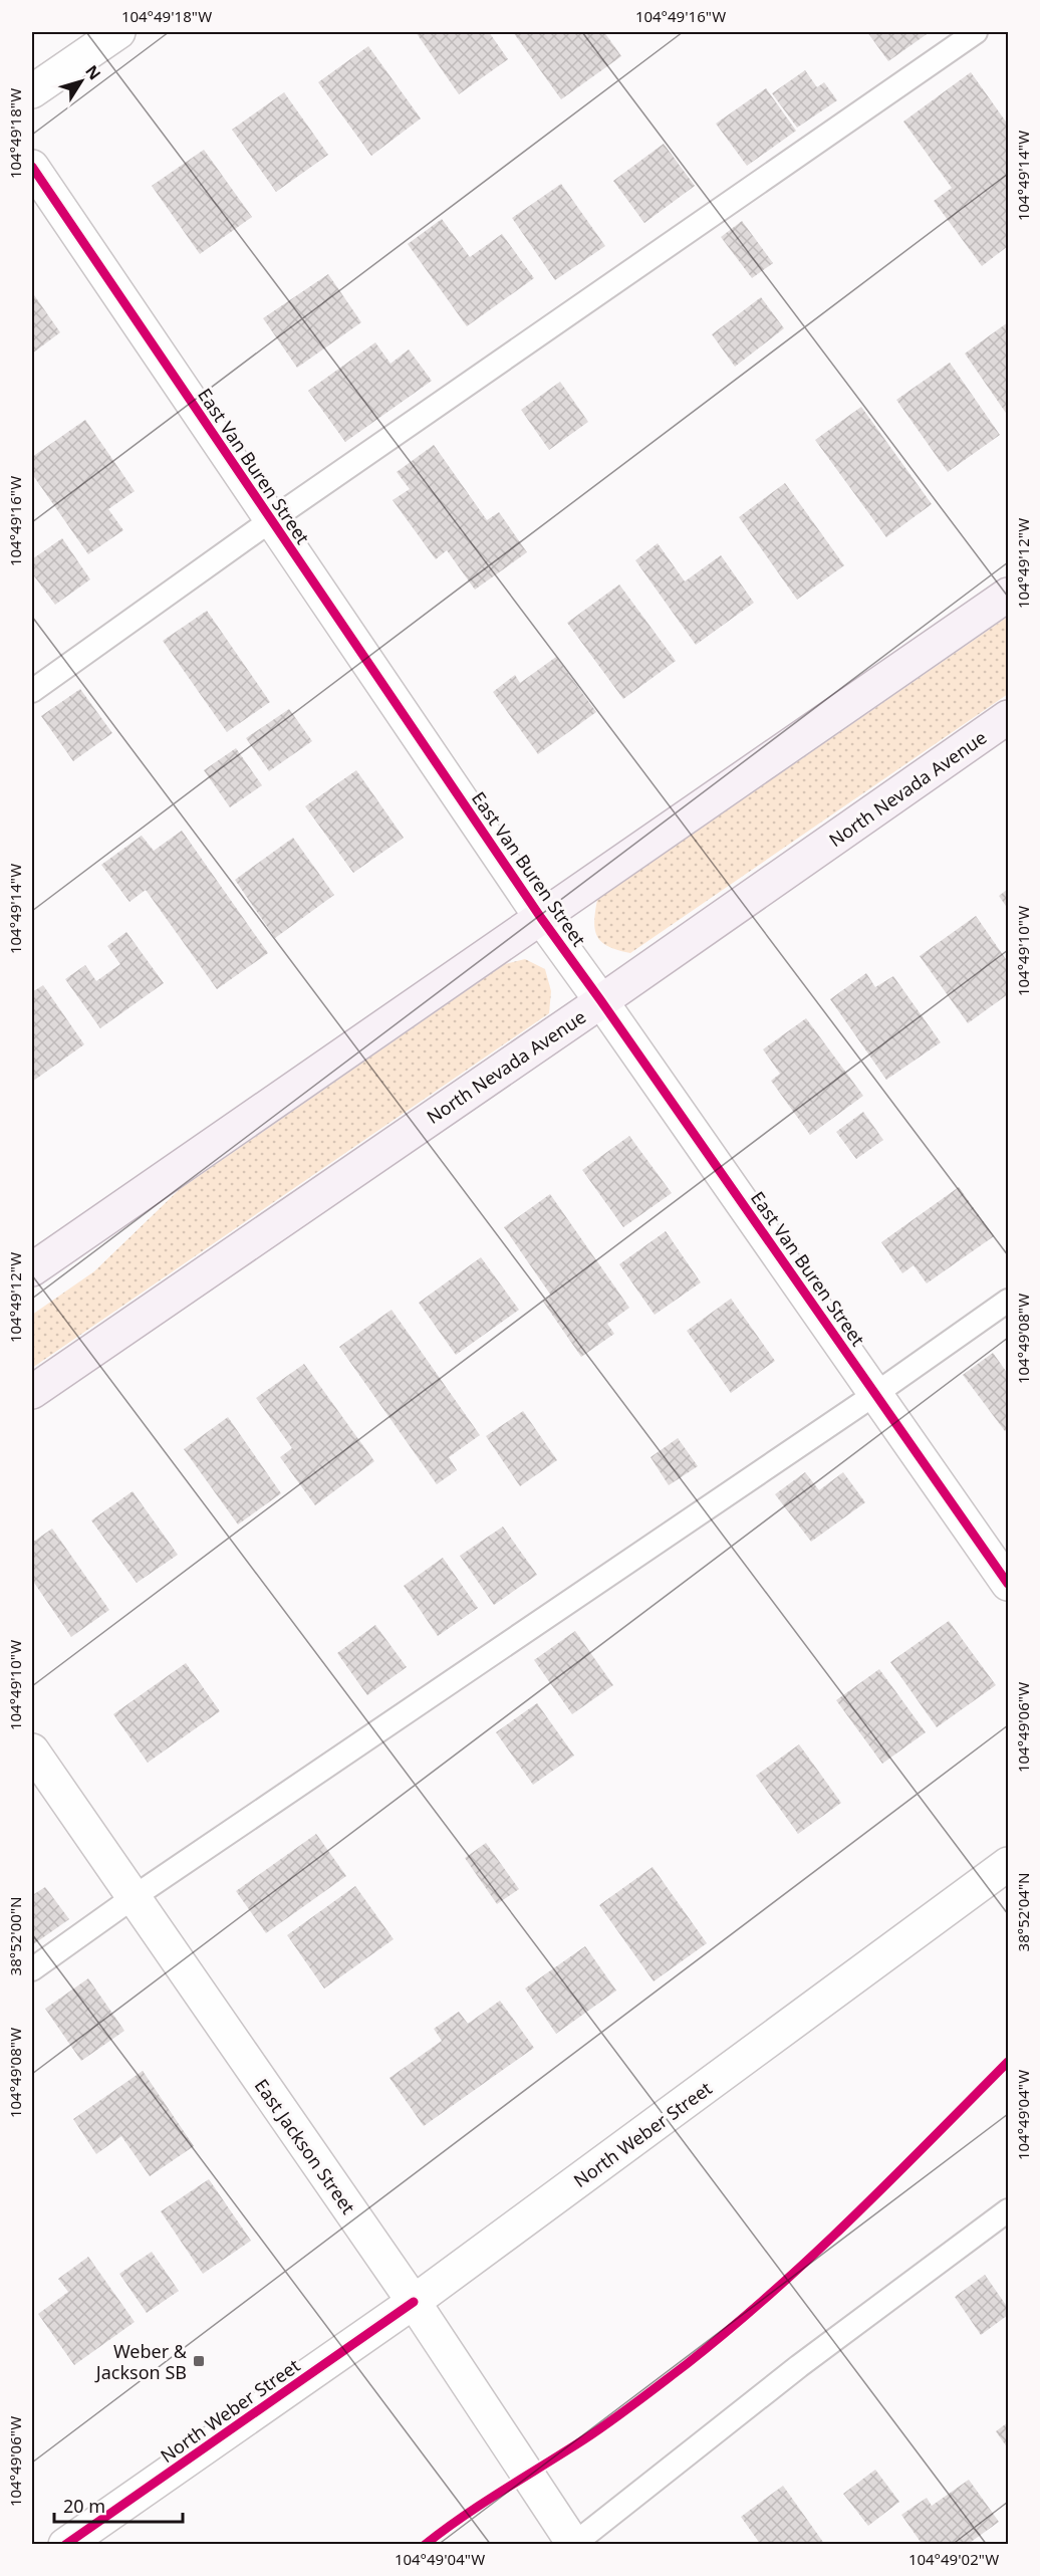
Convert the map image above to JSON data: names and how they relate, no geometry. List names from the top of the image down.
{
  "streets": {
    "main road": ["North Nevada Avenue"],
    "street": ["East Van Buren Street", "North Weber Street", "East Jackson Street"]
  },
  "crossings": [
    ["East Van Buren Street", "North Nevada Avenue"],
    ["North Weber Street", "East Jackson Street"]
  ],
  "places": {
    "transit": ["Weber & Jackson SB"]
  },
  "scale_bar": "20 m",
  "north": "top right",
  "coordinates": [
    "104°49'18\"W",
    "104°49'16\"W",
    "104°49'14\"W",
    "104°49'12\"W",
    "104°49'10\"W",
    "104°49'08\"W",
    "104°49'06\"W",
    "38°52'04\"N",
    "38°52'00\"N",
    "104°49'04\"W",
    "104°49'02\"W"
  ]
}
